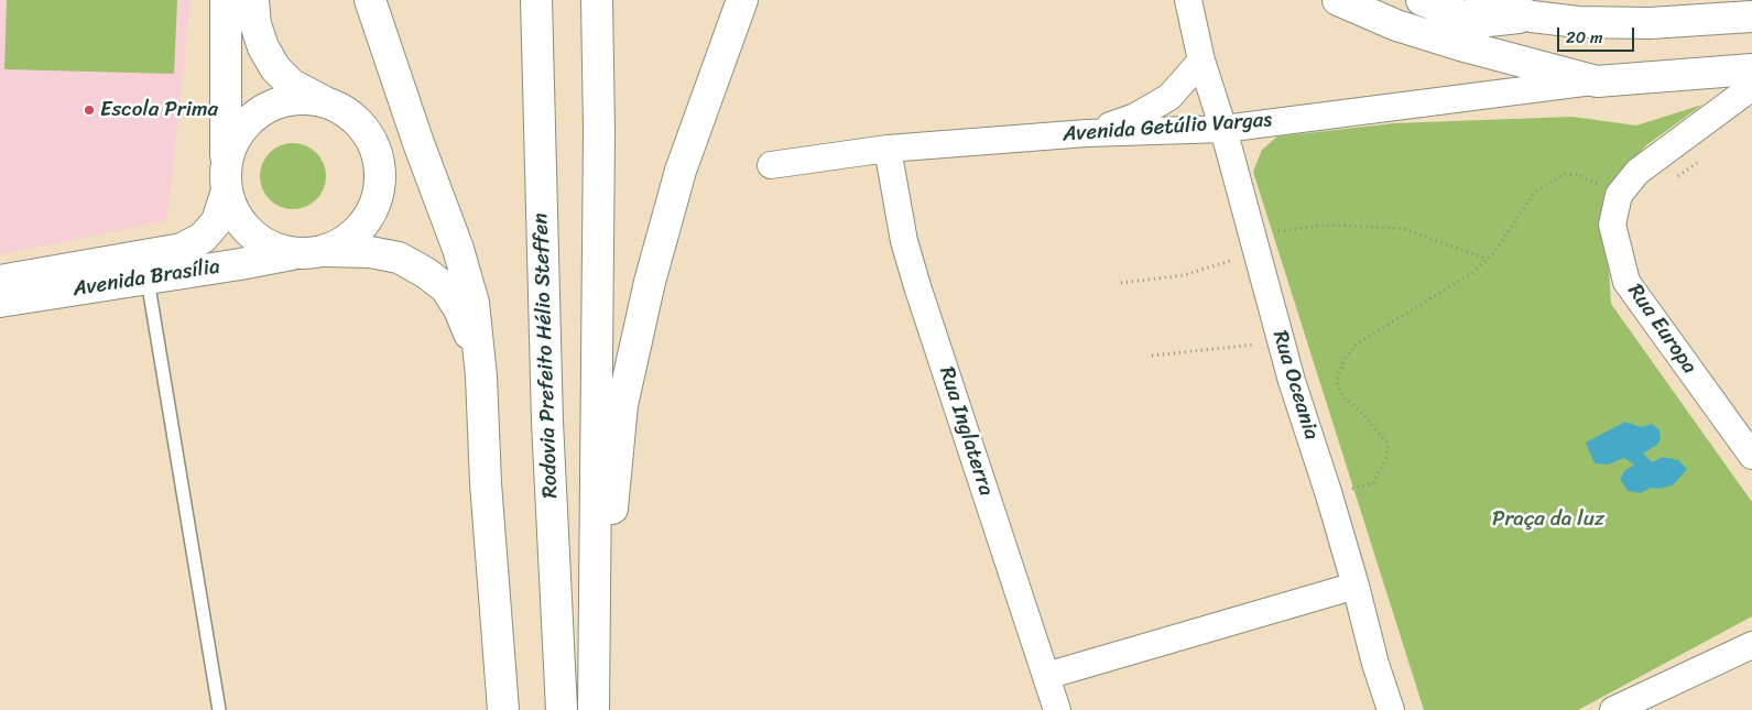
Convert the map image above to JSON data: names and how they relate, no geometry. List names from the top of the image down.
{
  "streets": {
    "main road": ["Avenida Getúlio Vargas", "Avenida Brasília", "Rodovia Prefeito Hélio Steffen"],
    "street": ["Rua Europa", "Rua Oceania", "Rua Inglaterra"]
  },
  "crossings": [
    ["Avenida Getúlio Vargas", "Rua Oceania"],
    ["Avenida Getúlio Vargas", "Rua Inglaterra"]
  ],
  "parks": ["Praça da luz"],
  "places": ["Escola Prima"],
  "scale_bar": "20 m"
}
